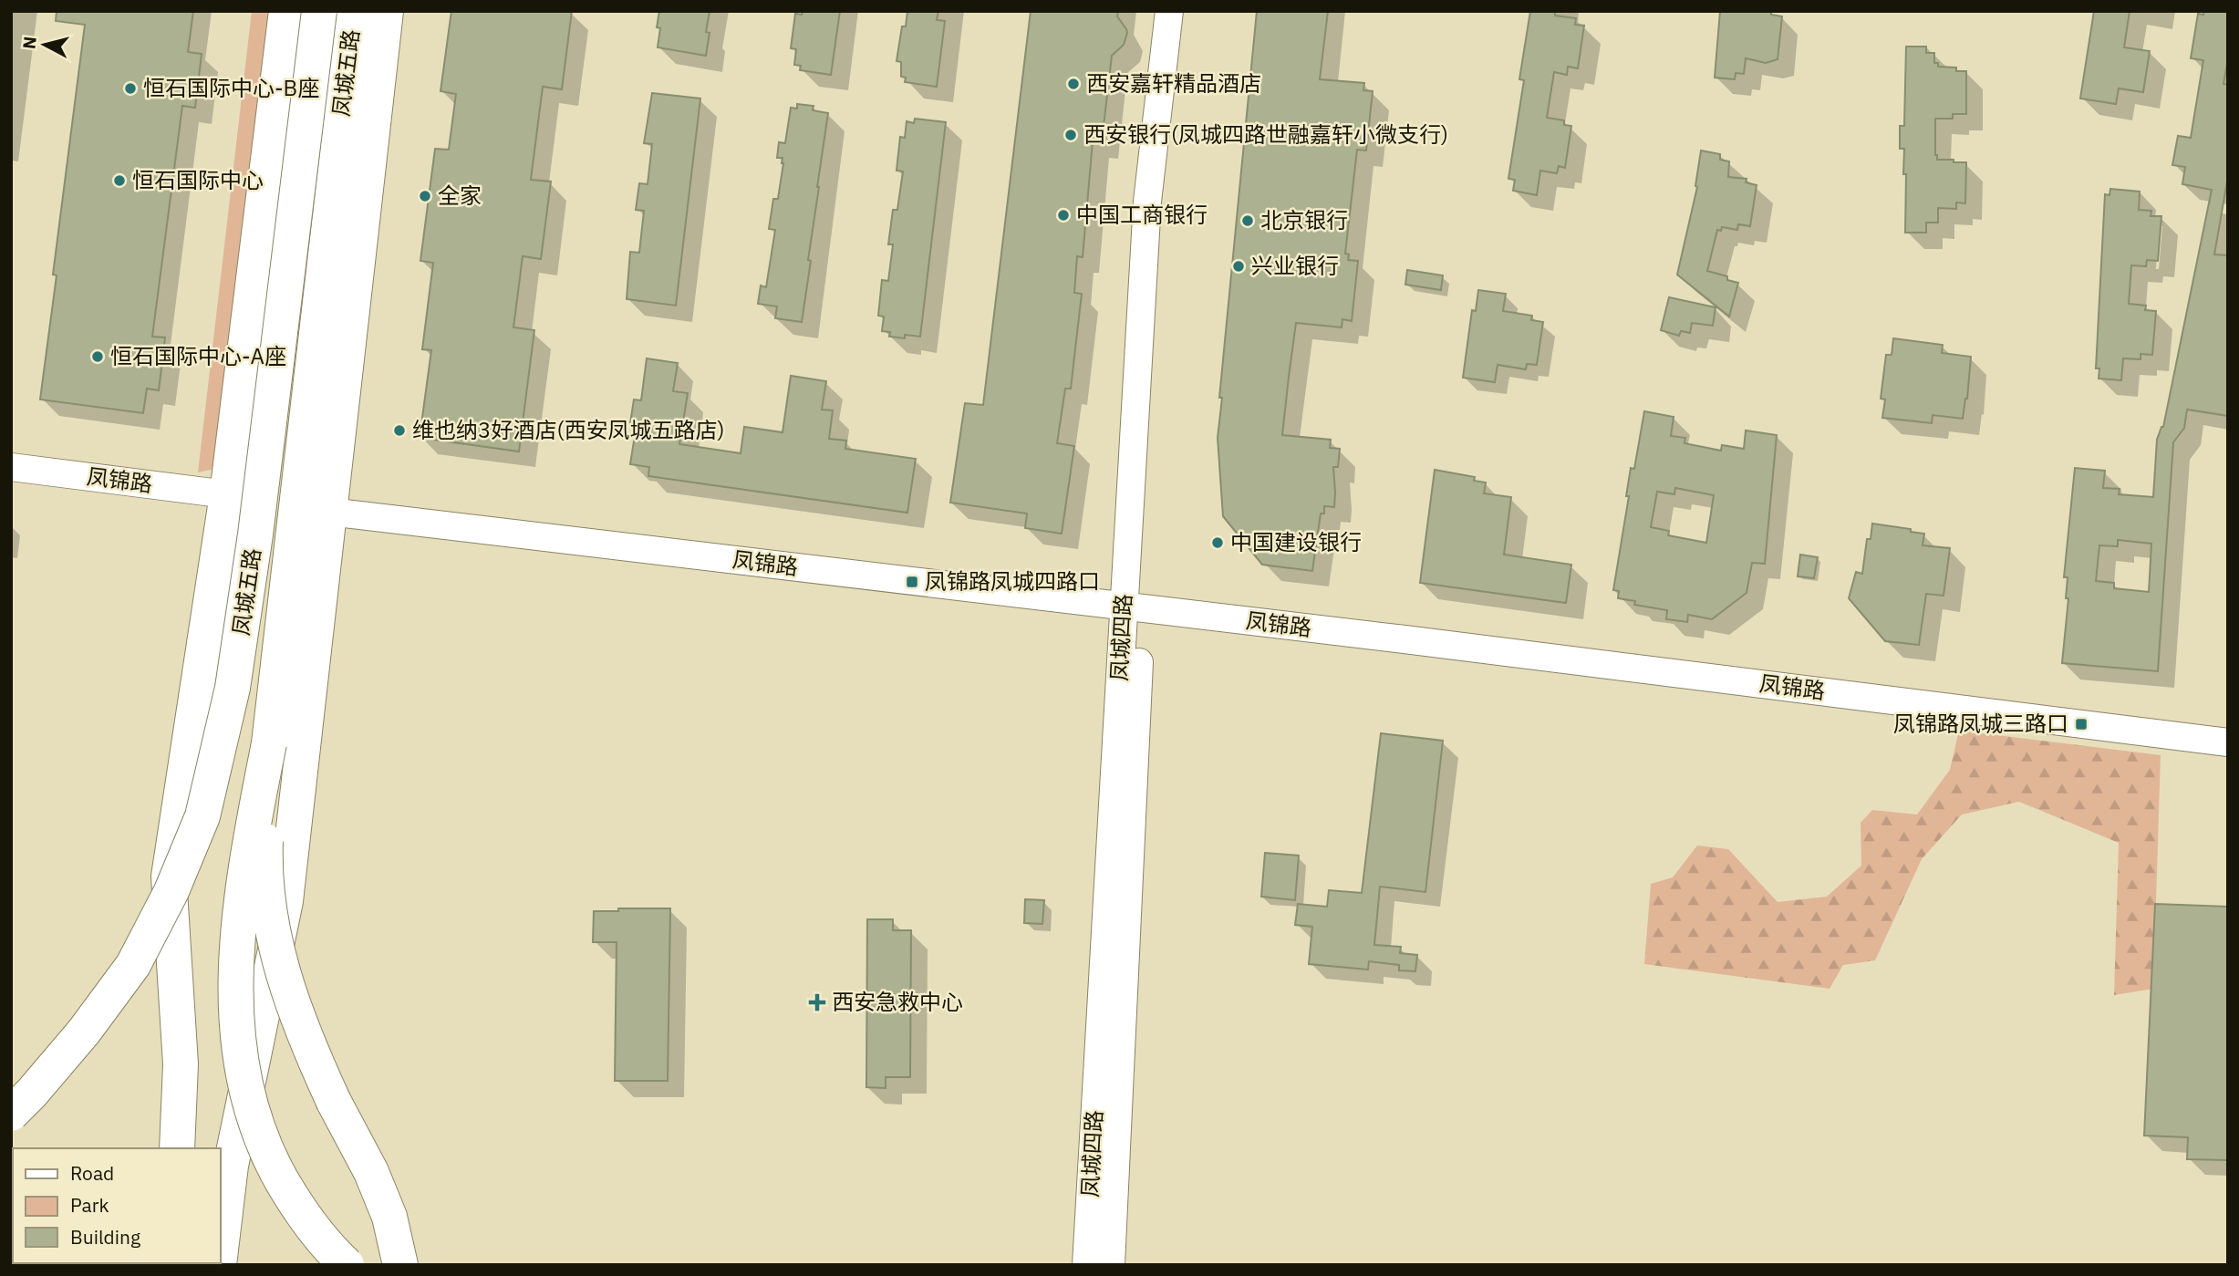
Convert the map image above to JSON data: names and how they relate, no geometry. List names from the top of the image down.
{
  "streets": {
    "main road": ["凤城五路"],
    "street": ["凤锦路", "凤城四路"]
  },
  "crossings": [
    ["凤锦路", "凤城四路"]
  ],
  "places": {
    "other": [
      "西安嘉轩精品酒店",
      "恒石国际中心-B座",
      "西安银行(凤城四路世融嘉轩小微支行)",
      "恒石国际中心",
      "全家",
      "中国工商银行",
      "北京银行",
      "兴业银行",
      "恒石国际中心-A座",
      "维也纳3好酒店(西安凤城五路店)",
      "中国建设银行"
    ],
    "transit": ["凤锦路凤城四路口", "凤锦路凤城三路口"],
    "health": ["西安急救中心"]
  },
  "legend": ["Road", "Park", "Building"],
  "north": "left"
}
